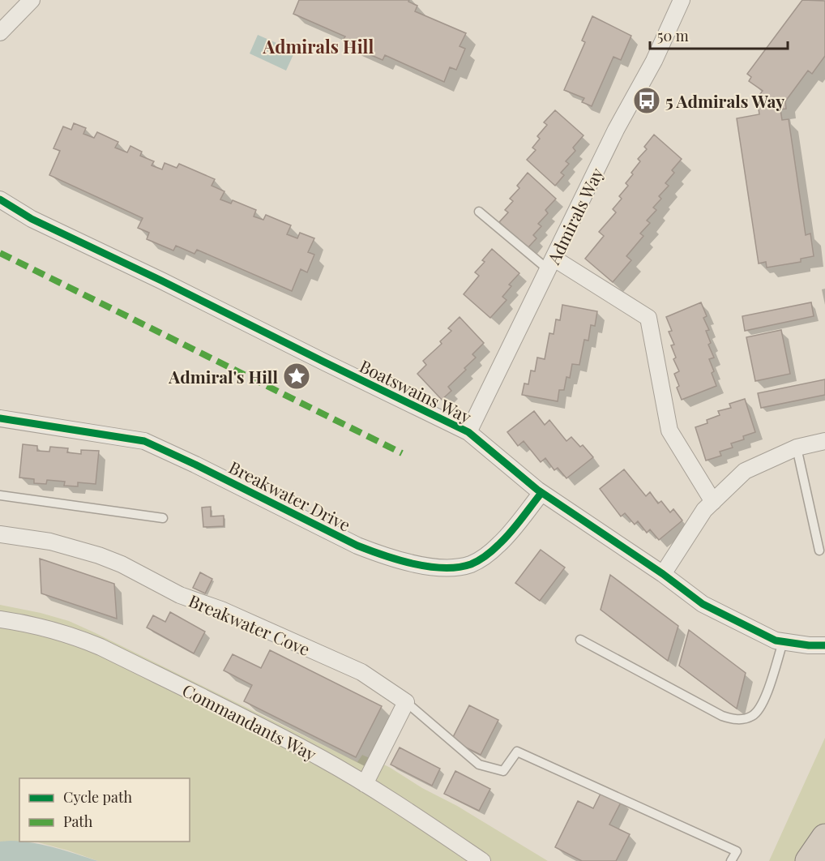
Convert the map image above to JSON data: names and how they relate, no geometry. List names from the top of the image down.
{
  "streets": {
    "street": [
      "Admirals Way",
      "Boatswains Way",
      "Breakwater Drive",
      "Breakwater Cove",
      "Commandants Way"
    ]
  },
  "crossings": [
    ["Admirals Way", "Boatswains Way"],
    ["Boatswains Way", "Breakwater Drive"]
  ],
  "districts": ["Admirals Hill"],
  "places": {
    "bus stop": ["5 Admirals Way"],
    "place": ["Admiral's Hill"]
  },
  "legend": ["Cycle path", "Path"],
  "scale_bar": "50 m"
}
